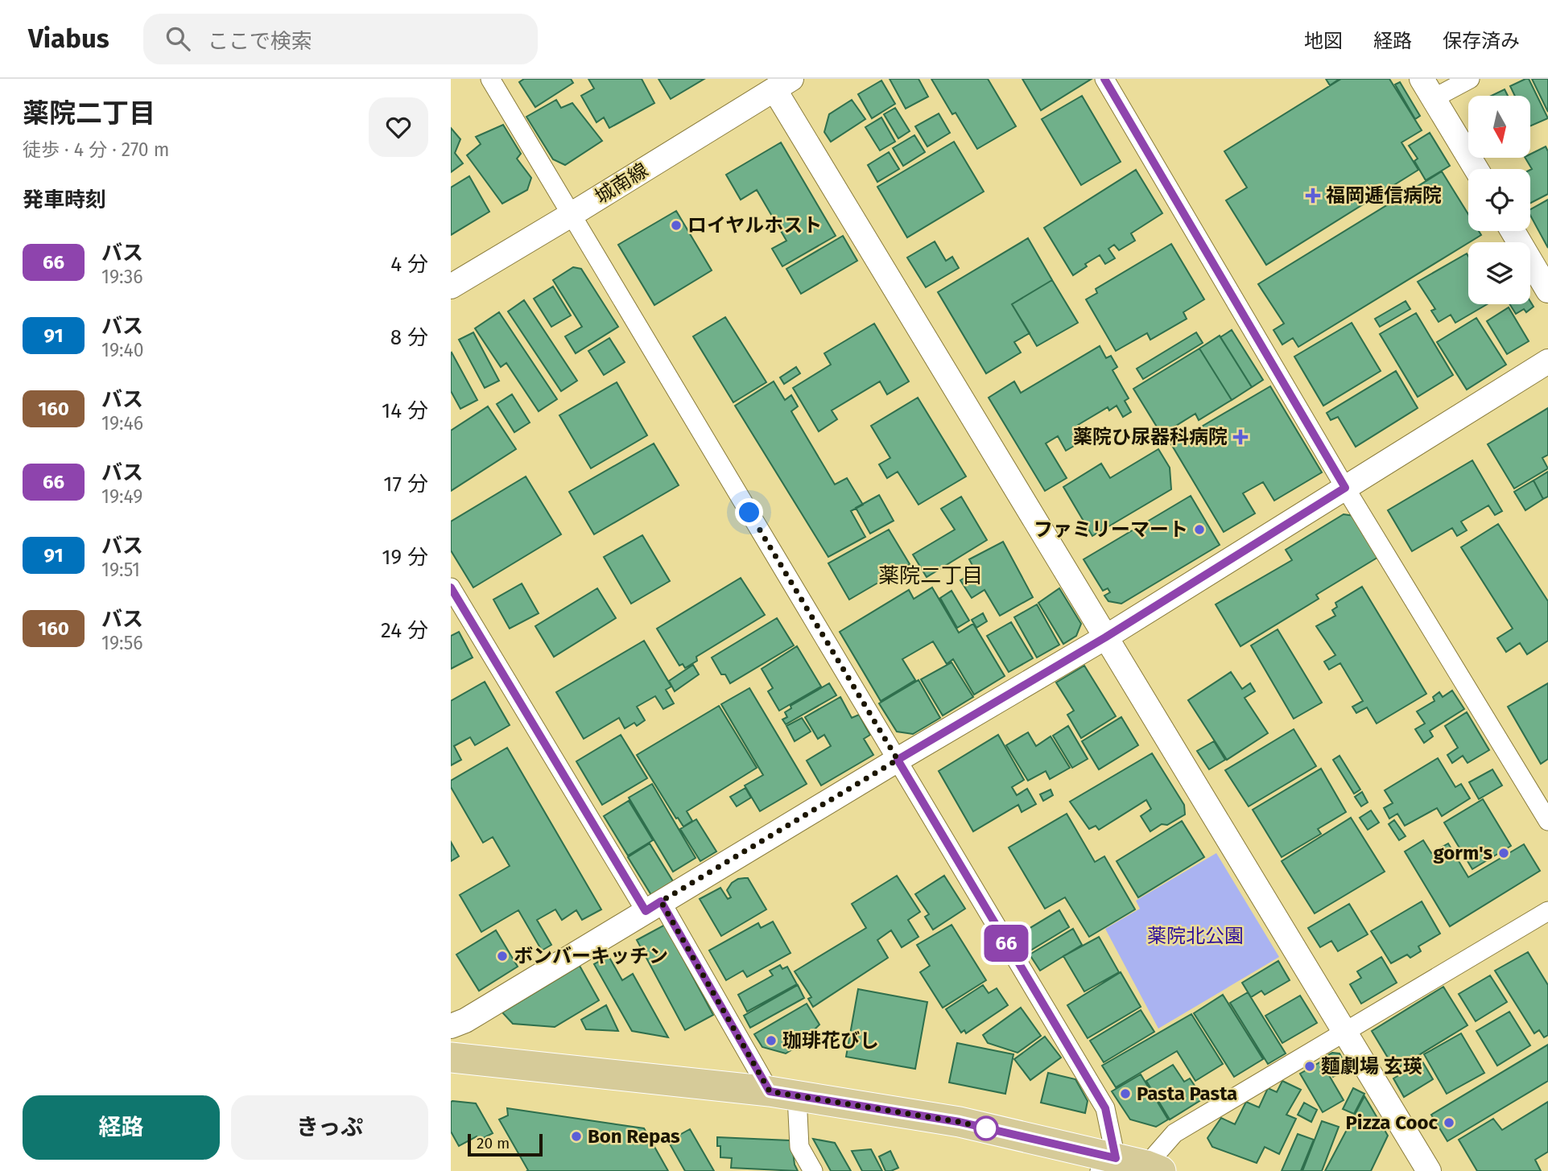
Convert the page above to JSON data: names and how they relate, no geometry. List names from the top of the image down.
{
  "streets": {
    "street": ["城南線"]
  },
  "districts": ["薬院二丁目"],
  "parks": ["薬院北公園"],
  "places": {
    "health": ["福岡逓信病院", "薬院ひ尿器科病院"],
    "other": [
      "ロイヤルホスト",
      "ファミリーマート",
      "gorm's",
      "ボンバーキッチン",
      "珈琲花びし",
      "麵劇場 玄瑛",
      "Pasta Pasta",
      "Pizza Cooc",
      "Bon Repas"
    ]
  },
  "lines": ["bus line 66"],
  "scale_bar": "20 m",
  "north": "bottom",
  "page": {
    "header": "Viabus",
    "search": "ここで検索",
    "nav": ["地図", "経路", "保存済み"],
    "heading": [
      ["薬院二丁目", "徒歩 · 4 分 · 270 m"],
      "発車時刻"
    ],
    "on_map": "66",
    "list": [
      {
        "mark": "66",
        "name": "バス",
        "note": "19:36",
        "value": "4 分"
      },
      {
        "mark": "91",
        "name": "バス",
        "note": "19:40",
        "value": "8 分"
      },
      {
        "mark": "160",
        "name": "バス",
        "note": "19:46",
        "value": "14 分"
      },
      {
        "mark": "66",
        "name": "バス",
        "note": "19:49",
        "value": "17 分"
      },
      {
        "mark": "91",
        "name": "バス",
        "note": "19:51",
        "value": "19 分"
      },
      {
        "mark": "160",
        "name": "バス",
        "note": "19:56",
        "value": "24 分"
      }
    ],
    "buttons": ["経路", "きっぷ"],
    "scale": "20 m"
  }
}
